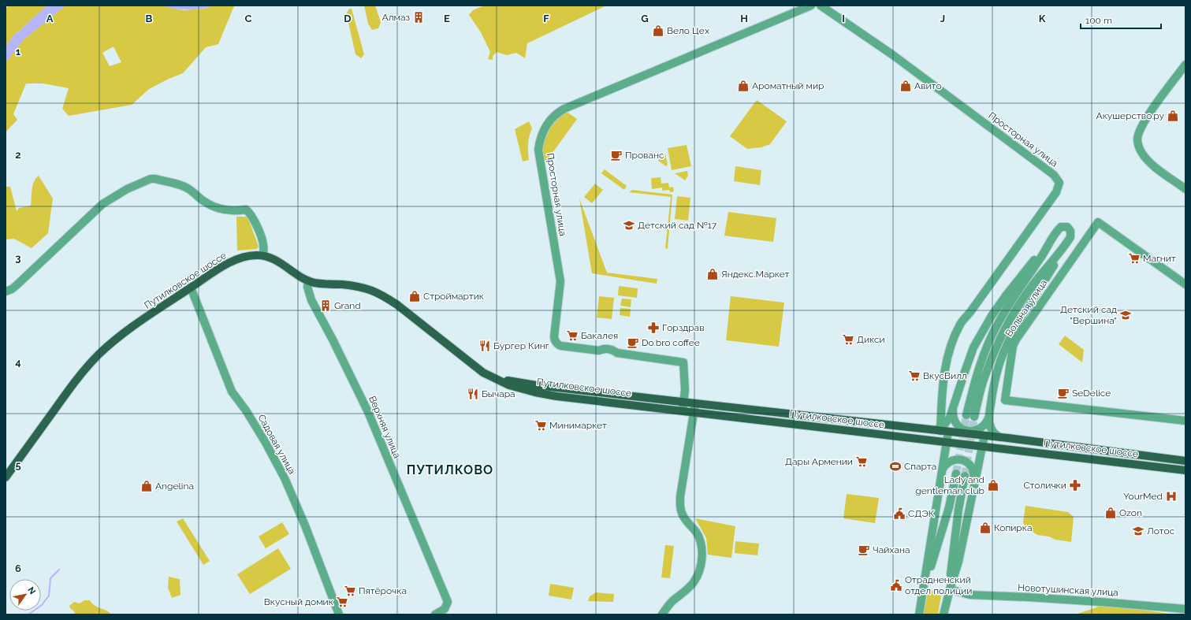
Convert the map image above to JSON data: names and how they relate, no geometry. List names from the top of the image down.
{
  "streets": {
    "main road": ["Путилковское шоссе"],
    "street": [
      "Просторная улица",
      "Вольная улица",
      "Верхняя улица",
      "Садовая улица",
      "Новотушинская улица"
    ]
  },
  "crossings": [
    ["Просторная улица", "Путилковское шоссе"],
    ["Путилковское шоссе", "Верхняя улица"],
    ["Путилковское шоссе", "Садовая улица"]
  ],
  "districts": ["ПУТИЛКОВО"],
  "places": {
    "building": ["Алмаз", "Grand"],
    "shop": [
      "Вело Цех",
      "Ароматный мир",
      "Авито",
      "Акушерство.ру",
      "Яндекс.Маркет",
      "Строймартик",
      "Lady and gentleman club",
      "Angelina",
      "Ozon",
      "Копирка"
    ],
    "cafe": [
      "Прованс",
      "Do.bro coffee",
      "SeDelice",
      "Чайхана"
    ],
    "school or university": ["Детский сад №17", "Детский сад \"Вершина\"", "Лотос"],
    "supermarket": [
      "Магнит",
      "Бакалея",
      "Дикси",
      "ВкусВилл",
      "Минимаркет",
      "Дары Армении",
      "Пятёрочка",
      "Вкусный домик"
    ],
    "pharmacy": ["Горздрав", "Столички"],
    "restaurant": ["Бургер Кинг", "Бычара"],
    "sports": ["Спарта"],
    "hospital": ["YourMed"],
    "public building": ["СДЭК", "Отрадненский отдел полиции"]
  },
  "scale_bar": "100 m",
  "north": "top right",
  "grid": {
    "columns": [
      "A",
      "B",
      "C",
      "D",
      "E",
      "F",
      "G",
      "H",
      "I",
      "J",
      "K"
    ],
    "rows": [
      "1",
      "2",
      "3",
      "4",
      "5",
      "6"
    ]
  }
}
